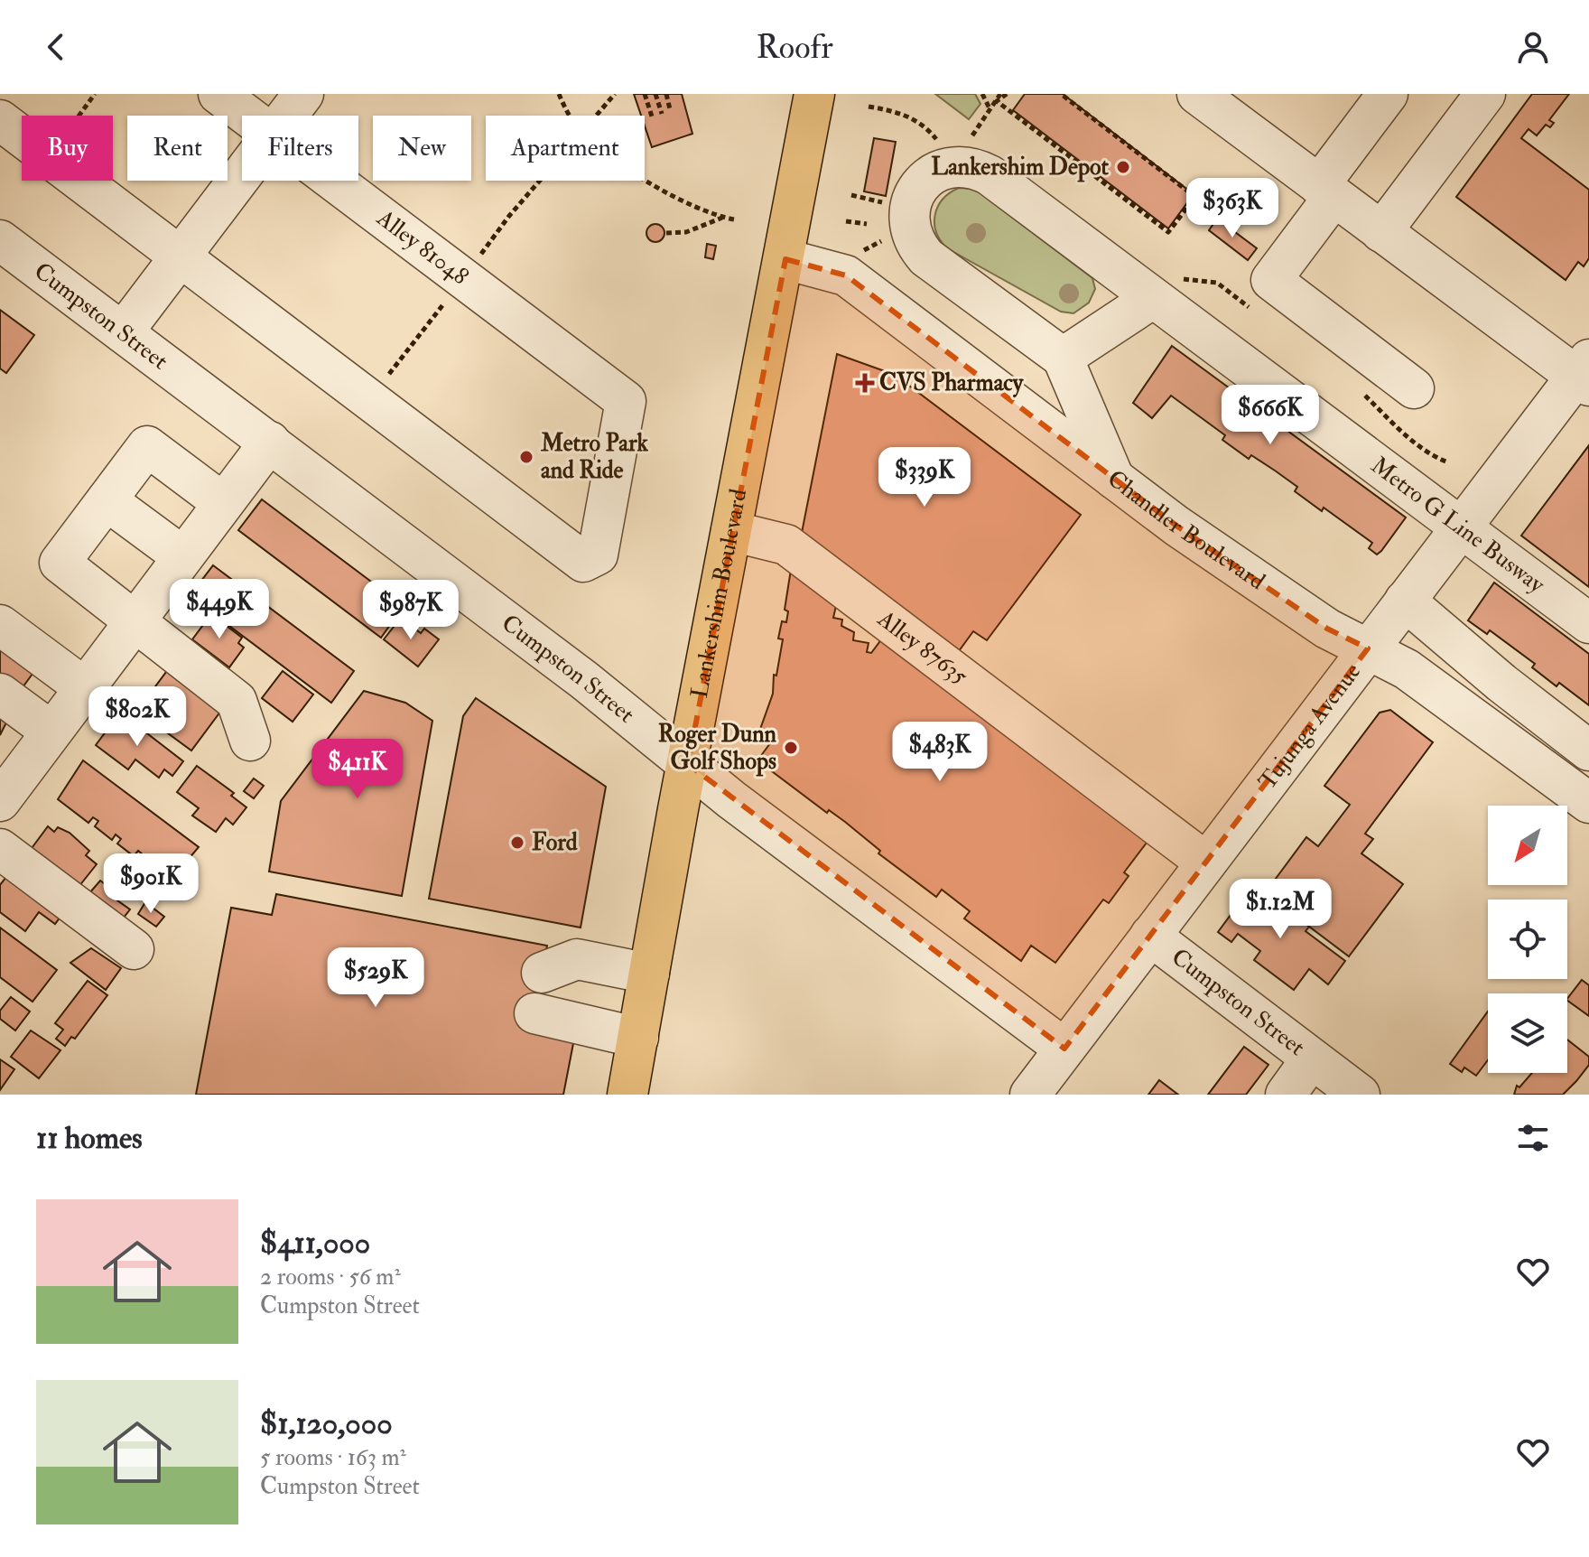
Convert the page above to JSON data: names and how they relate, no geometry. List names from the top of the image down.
{
  "streets": {
    "main road": ["Lankershim Boulevard"],
    "street": [
      "Alley 81048",
      "Cumpston Street",
      "Metro G Line Busway",
      "Chandler Boulevard",
      "Alley 87635",
      "Tujunga Avenue"
    ]
  },
  "crossings": [
    ["Cumpston Street", "Lankershim Boulevard"],
    ["Cumpston Street", "Tujunga Avenue"],
    ["Metro G Line Busway", "Tujunga Avenue"],
    ["Chandler Boulevard", "Lankershim Boulevard"],
    ["Chandler Boulevard", "Tujunga Avenue"],
    ["Lankershim Boulevard", "Alley 87635"],
    ["Alley 87635", "Tujunga Avenue"]
  ],
  "places": {
    "other": [
      "Lankershim Depot",
      "Metro Park and Ride",
      "Roger Dunn Golf Shops",
      "Ford"
    ],
    "health": ["CVS Pharmacy"]
  },
  "north": "bottom left",
  "page": {
    "header": "Roofr",
    "chip": [
      "Buy",
      "Rent",
      "Filters",
      "New",
      "Apartment"
    ],
    "price": [
      "$363K",
      "$666K",
      "$339K",
      "$449K",
      "$987K",
      "$802K",
      "$483K",
      "$411K",
      "$901K",
      "$1.12M",
      "$529K"
    ],
    "heading": "11 homes",
    "list": [
      {
        "name": "$411,000",
        "note": "2 rooms · 56 m² · Cumpston Street"
      },
      {
        "name": "$1,120,000",
        "note": "5 rooms · 163 m² · Cumpston Street"
      }
    ]
  }
}
